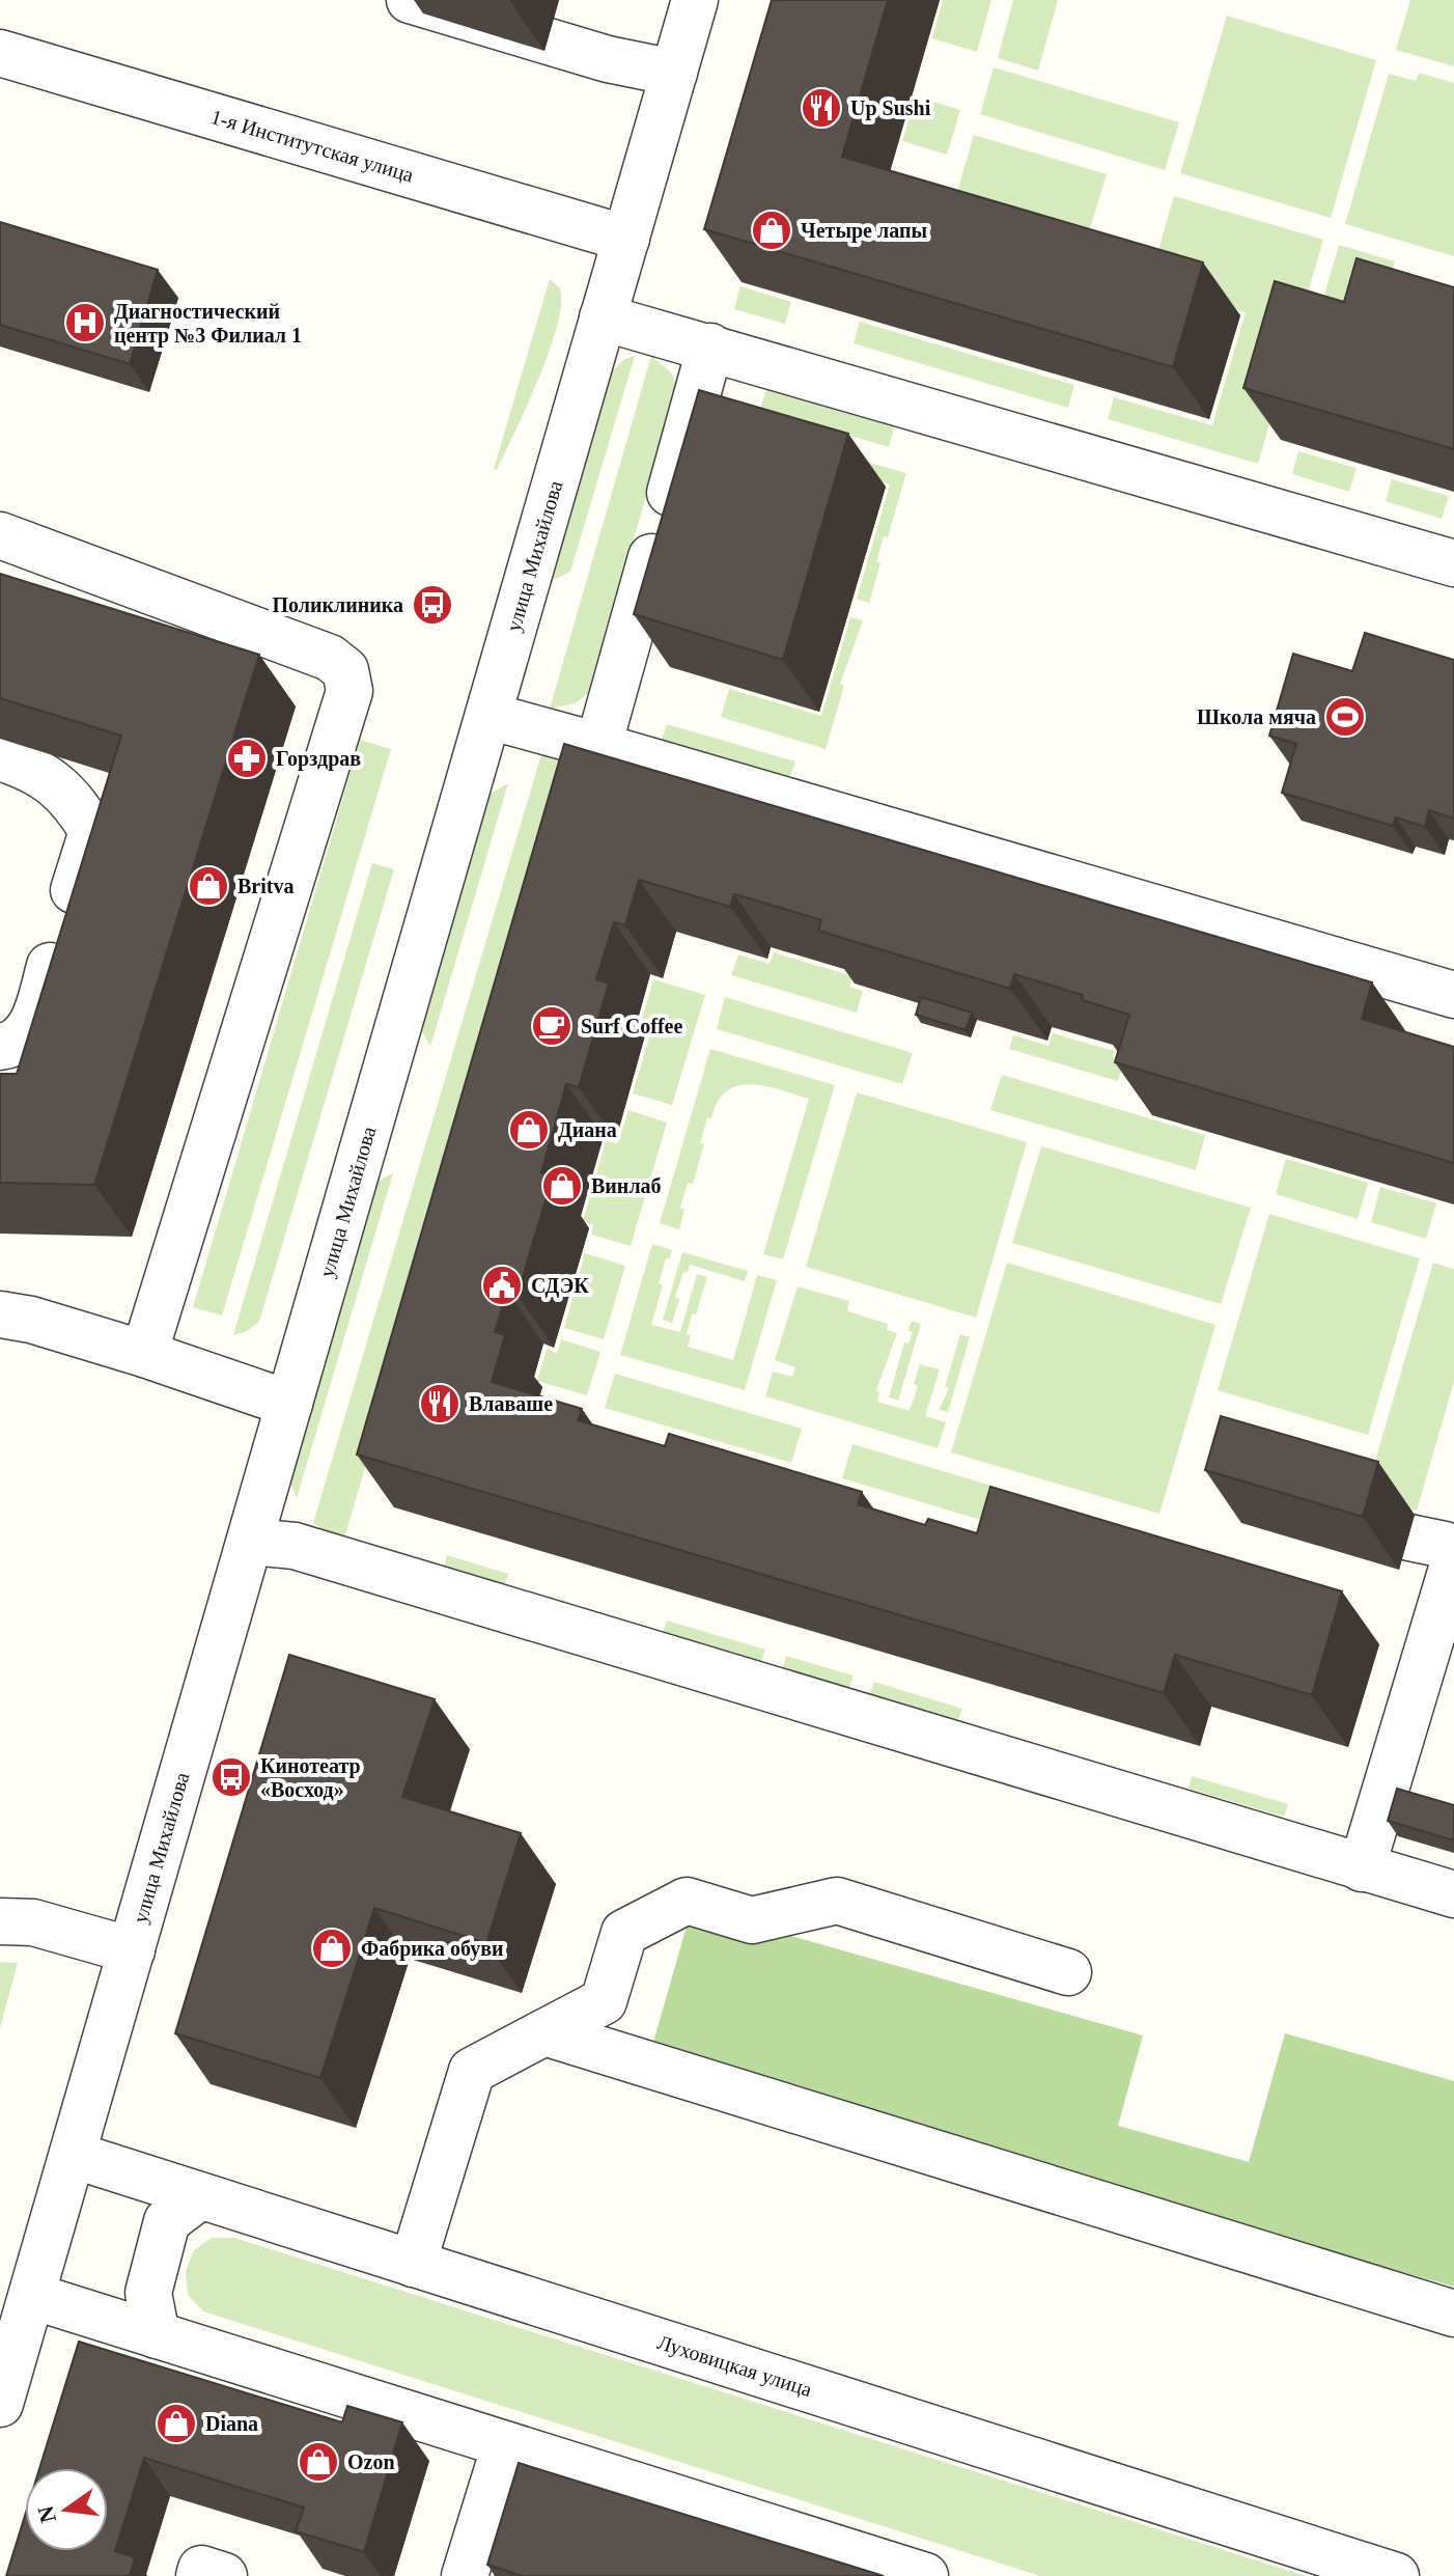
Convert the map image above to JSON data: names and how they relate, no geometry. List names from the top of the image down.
{
  "streets": {
    "street": ["1-я Институтская улица", "улица Михайлова", "Луховицкая улица"]
  },
  "crossings": [
    ["1-я Институтская улица", "улица Михайлова"],
    ["улица Михайлова", "Луховицкая улица"]
  ],
  "places": {
    "restaurant": ["Up Sushi", "Влаваше"],
    "shop": [
      "Четыре лапы",
      "Britva",
      "Диана",
      "Винлаб",
      "Фабрика обуви",
      "Diana",
      "Ozon"
    ],
    "hospital": ["Диагностический центр №3 Филиал 1"],
    "bus stop": ["Поликлиника", "Кинотеатр «Восход»"],
    "sports": ["Школа мяча"],
    "pharmacy": ["Горздрав"],
    "cafe": ["Surf Coffee"],
    "public building": ["СДЭК"]
  },
  "north": "left"
}
